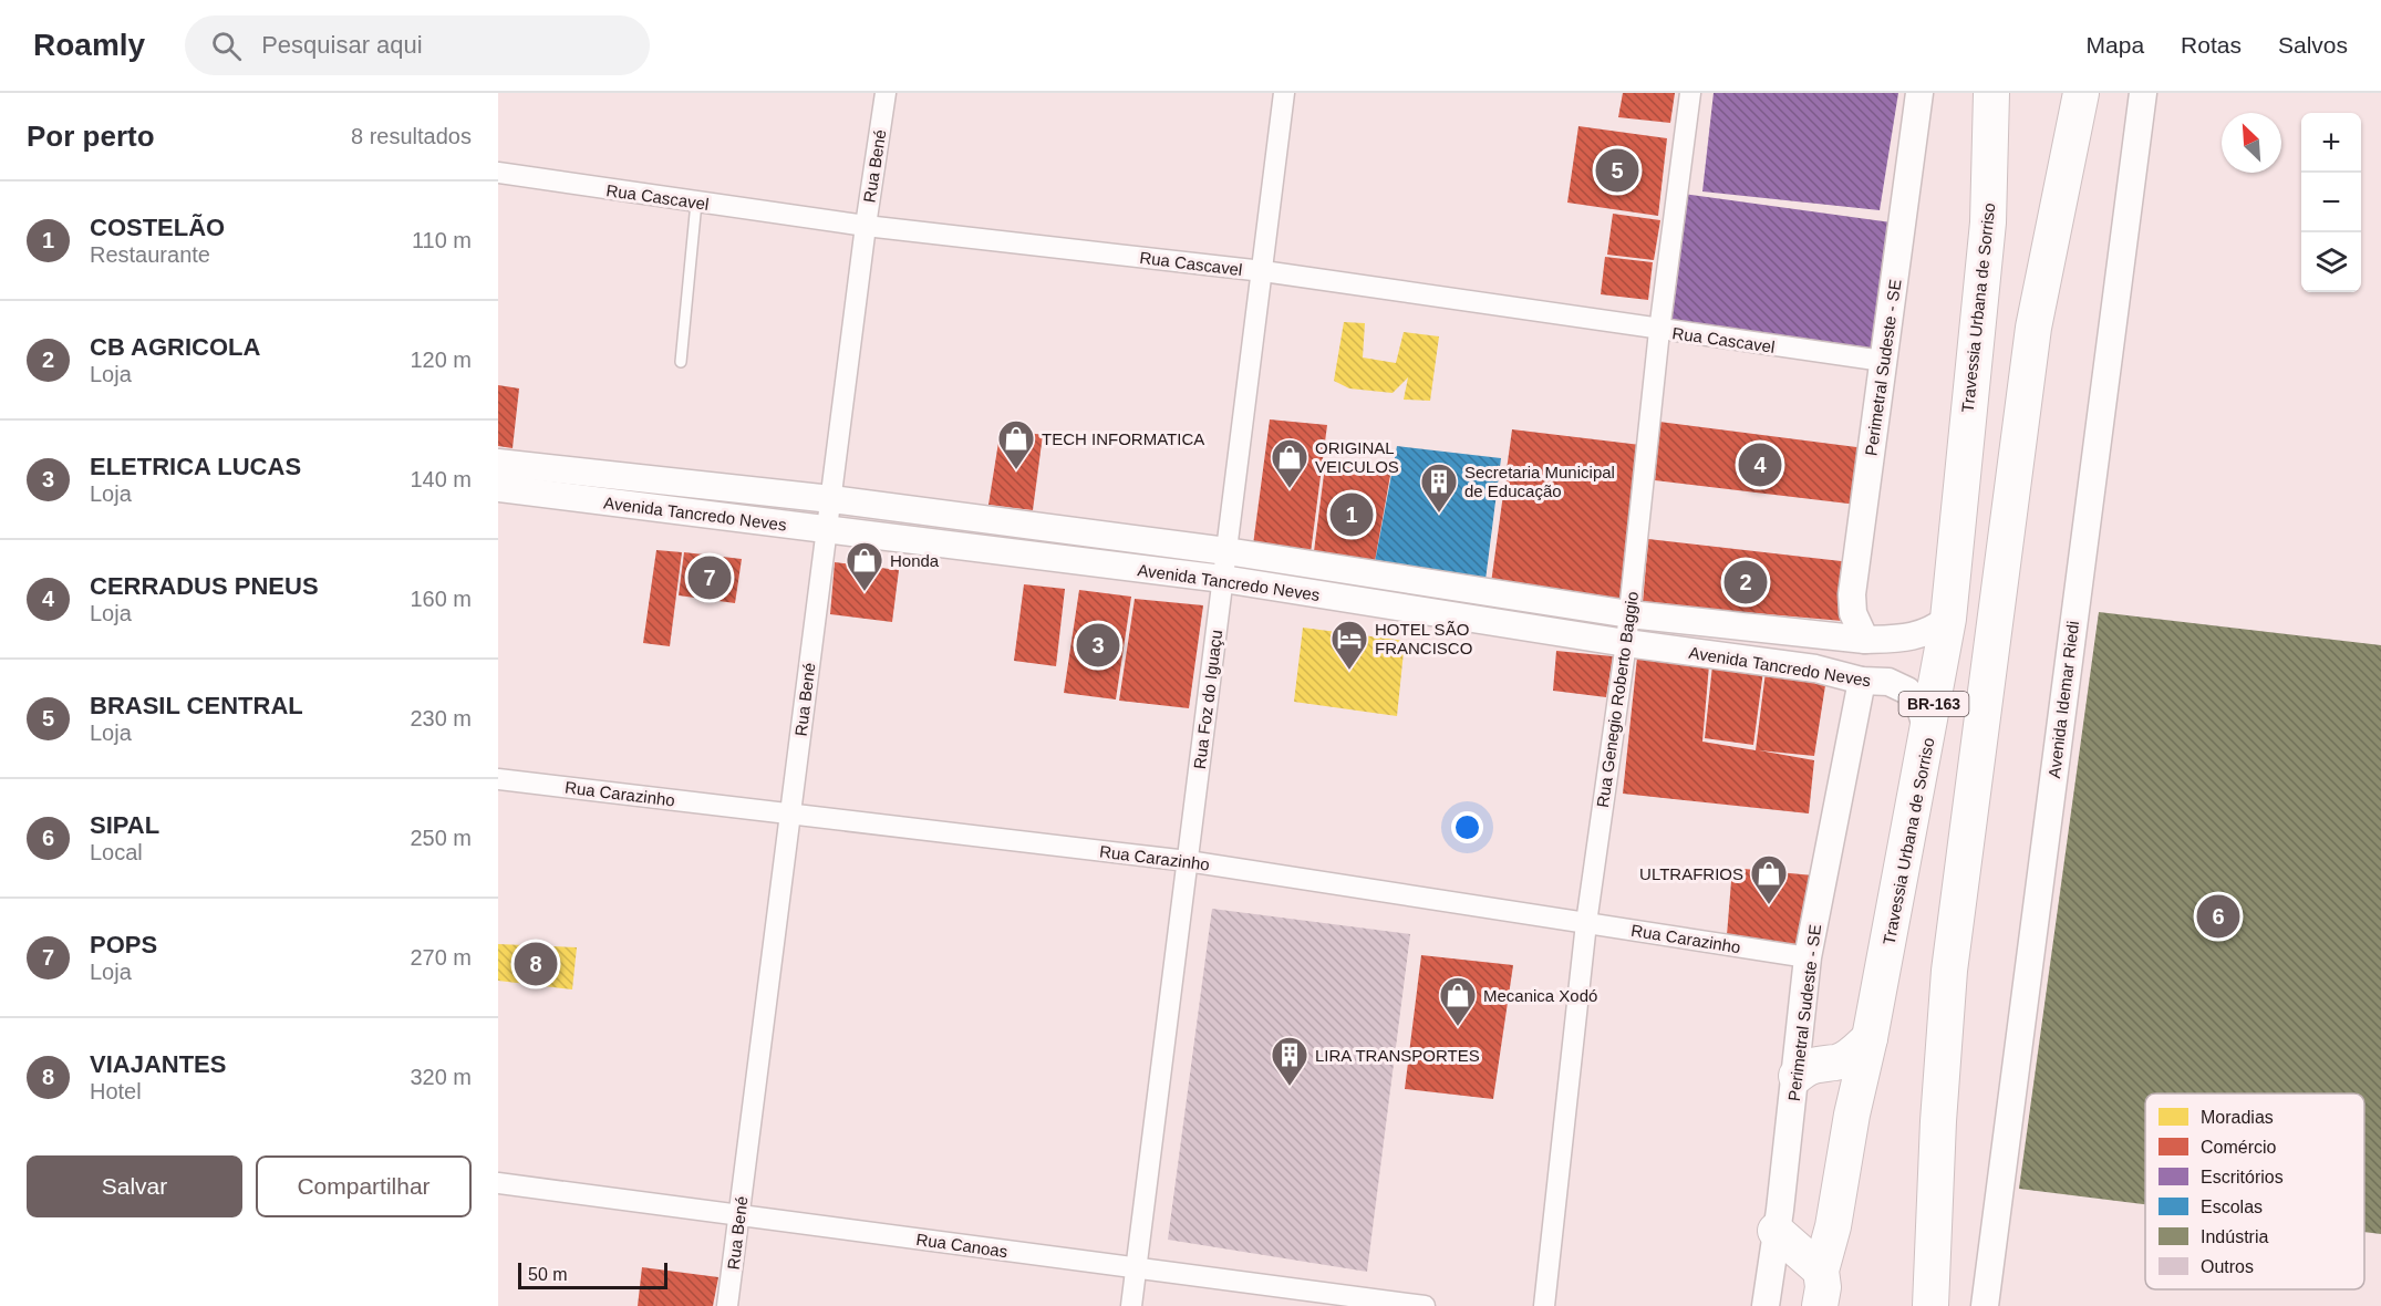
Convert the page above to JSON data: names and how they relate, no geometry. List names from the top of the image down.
{
  "streets": {
    "highway": ["Travessia Urbana de Sorriso", "BR-163"],
    "street": [
      "Rua Bené",
      "Rua Cascavel",
      "Perimetral Sudeste - SE",
      "Avenida Tancredo Neves",
      "Rua Foz do Iguaçu",
      "Rua Genegio Roberto Baggio",
      "Avenida Idemar Riedi",
      "Rua Carazinho",
      "Rua Canoas"
    ]
  },
  "crossings": [
    ["Rua Bené", "Rua Cascavel"],
    ["Rua Bené", "Avenida Tancredo Neves"],
    ["Rua Bené", "Rua Carazinho"],
    ["Rua Bené", "Rua Canoas"],
    ["Rua Cascavel", "Perimetral Sudeste - SE"],
    ["Rua Cascavel", "Rua Foz do Iguaçu"],
    ["Rua Cascavel", "Rua Genegio Roberto Baggio"],
    ["Travessia Urbana de Sorriso", "Avenida Tancredo Neves"],
    ["Perimetral Sudeste - SE", "Avenida Tancredo Neves"],
    ["Perimetral Sudeste - SE", "Rua Carazinho"],
    ["Avenida Tancredo Neves", "Rua Foz do Iguaçu"],
    ["Avenida Tancredo Neves", "Rua Genegio Roberto Baggio"],
    ["Rua Foz do Iguaçu", "Rua Carazinho"],
    ["Rua Foz do Iguaçu", "Rua Canoas"],
    ["Rua Genegio Roberto Baggio", "Rua Carazinho"]
  ],
  "places": {
    "shop": [
      "TECH INFORMATICA",
      "ORIGINAL VEICULOS",
      "Honda",
      "ULTRAFRIOS",
      "Mecanica Xodó"
    ],
    "building": ["Secretaria Municipal de Educação", "LIRA TRANSPORTES"],
    "hotel": ["HOTEL SÃO FRANCISCO"]
  },
  "legend": [
    "Moradias",
    "Comércio",
    "Escritórios",
    "Escolas",
    "Indústria",
    "Outros"
  ],
  "scale_bar": "50 m",
  "north": "top left",
  "page": {
    "header": "Roamly",
    "search": "Pesquisar aqui",
    "nav": ["Mapa", "Rotas", "Salvos"],
    "heading": ["Por perto", "8 resultados"],
    "map_buttons": ["+", "−"],
    "pins": [
      "5",
      "4",
      "1",
      "7",
      "2",
      "3",
      "6",
      "8"
    ],
    "list": [
      {
        "mark": "1",
        "name": "COSTELÃO",
        "note": "Restaurante",
        "value": "110 m"
      },
      {
        "mark": "2",
        "name": "CB AGRICOLA",
        "note": "Loja",
        "value": "120 m"
      },
      {
        "mark": "3",
        "name": "ELETRICA LUCAS",
        "note": "Loja",
        "value": "140 m"
      },
      {
        "mark": "4",
        "name": "CERRADUS PNEUS",
        "note": "Loja",
        "value": "160 m"
      },
      {
        "mark": "5",
        "name": "BRASIL CENTRAL",
        "note": "Loja",
        "value": "230 m"
      },
      {
        "mark": "6",
        "name": "SIPAL",
        "note": "Local",
        "value": "250 m"
      },
      {
        "mark": "7",
        "name": "POPS",
        "note": "Loja",
        "value": "270 m"
      },
      {
        "mark": "8",
        "name": "VIAJANTES",
        "note": "Hotel",
        "value": "320 m"
      }
    ],
    "buttons": ["Salvar", "Compartilhar"],
    "scale": "50 m"
  }
}
